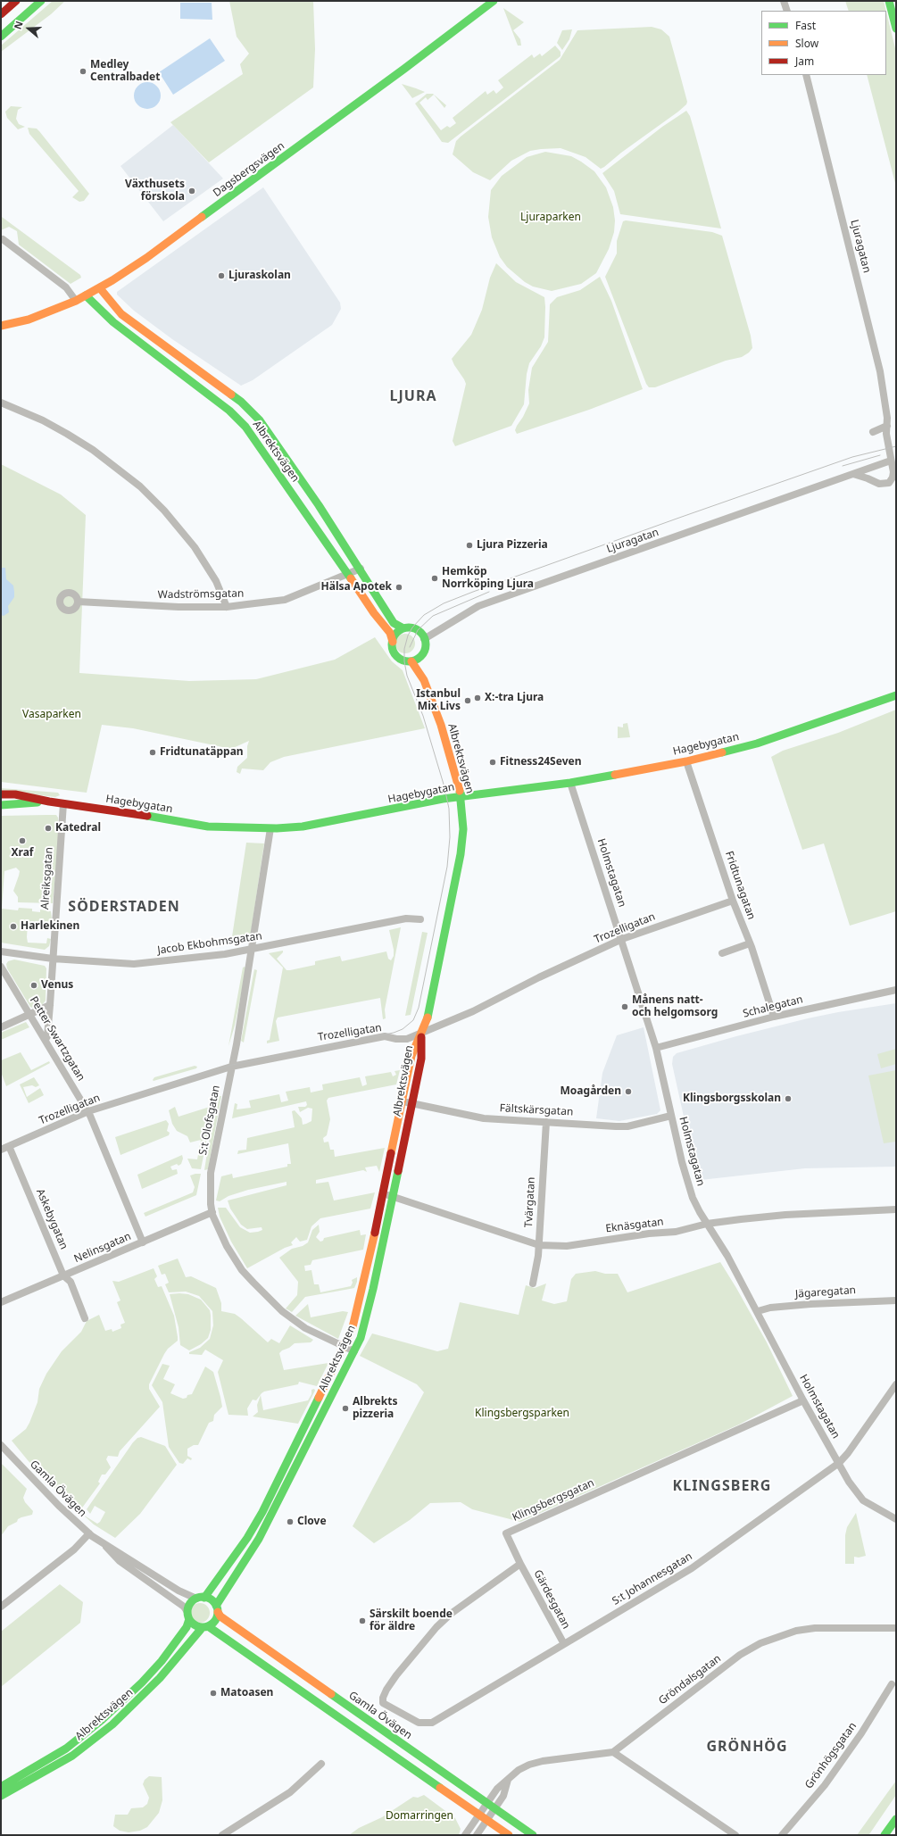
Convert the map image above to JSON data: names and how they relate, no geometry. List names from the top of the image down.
{
  "streets": {
    "main road": [
      "Dagsbergsvägen",
      "Albrektsvägen",
      "Hagebygatan",
      "Gamla Övägen"
    ],
    "street": [
      "Ljuragatan",
      "Wadströmsgatan",
      "Holmstagatan",
      "Alreiksgatan",
      "Fridtunagatan",
      "Trozelligatan",
      "Jacob Ekbohmsgatan",
      "Schalegatan",
      "Petter Swartzgatan",
      "Fältskärsgatan",
      "S:t Olofsgatan",
      "Tvärgatan",
      "Askebygatan",
      "Eknäsgatan",
      "Nelinsgatan",
      "Jägaregatan",
      "Klingsbergsgatan",
      "S:t Johannesgatan",
      "Gärdesgatan",
      "Gröndalsgatan",
      "Grönhögsgatan"
    ]
  },
  "crossings": [
    ["Dagsbergsvägen", "Albrektsvägen"],
    ["Ljuragatan", "Albrektsvägen"],
    ["Albrektsvägen", "Wadströmsgatan"],
    ["Albrektsvägen", "Hagebygatan"],
    ["Albrektsvägen", "Trozelligatan"],
    ["Albrektsvägen", "Fältskärsgatan"],
    ["Albrektsvägen", "S:t Olofsgatan"],
    ["Albrektsvägen", "Eknäsgatan"],
    ["Albrektsvägen", "Gamla Övägen"],
    ["Hagebygatan", "Holmstagatan"],
    ["Hagebygatan", "Alreiksgatan"],
    ["Hagebygatan", "Fridtunagatan"],
    ["Hagebygatan", "S:t Olofsgatan"],
    ["Holmstagatan", "Trozelligatan"],
    ["Holmstagatan", "Schalegatan"],
    ["Holmstagatan", "Fältskärsgatan"],
    ["Holmstagatan", "Eknäsgatan"],
    ["Holmstagatan", "Jägaregatan"],
    ["Holmstagatan", "Klingsbergsgatan"],
    ["Holmstagatan", "S:t Johannesgatan"],
    ["Alreiksgatan", "Jacob Ekbohmsgatan"],
    ["Alreiksgatan", "Petter Swartzgatan"],
    ["Fridtunagatan", "Trozelligatan"],
    ["Fridtunagatan", "Schalegatan"],
    ["Trozelligatan", "Petter Swartzgatan"],
    ["Trozelligatan", "S:t Olofsgatan"],
    ["Trozelligatan", "Askebygatan"],
    ["Jacob Ekbohmsgatan", "S:t Olofsgatan"],
    ["Petter Swartzgatan", "Nelinsgatan"],
    ["Fältskärsgatan", "Tvärgatan"],
    ["S:t Olofsgatan", "Nelinsgatan"],
    ["Tvärgatan", "Eknäsgatan"],
    ["Askebygatan", "Nelinsgatan"],
    ["Klingsbergsgatan", "S:t Johannesgatan"],
    ["Klingsbergsgatan", "Gärdesgatan"],
    ["S:t Johannesgatan", "Gärdesgatan"]
  ],
  "districts": [
    "LJURA",
    "SÖDERSTADEN",
    "KLINGSBERG",
    "GRÖNHÖG"
  ],
  "parks": [
    "Ljuraparken",
    "Vasaparken",
    "Klingsbergsparken",
    "Domarringen"
  ],
  "places": [
    "Medley Centralbadet",
    "Växthusets förskola",
    "Ljuraskolan",
    "Ljura Pizzeria",
    "Hemköp Norrköping Ljura",
    "Hälsa Apotek",
    "X:-tra Ljura",
    "Istanbul Mix Livs",
    "Fridtunatäppan",
    "Fitness24Seven",
    "Katedral",
    "Xraf",
    "Harlekinen",
    "Venus",
    "Månens natt- och helgomsorg",
    "Moagården",
    "Klingsborgsskolan",
    "Albrekts pizzeria",
    "Clove",
    "Särskilt boende för äldre",
    "Matoasen"
  ],
  "legend": ["Fast", "Slow", "Jam"],
  "north": "left"
}
